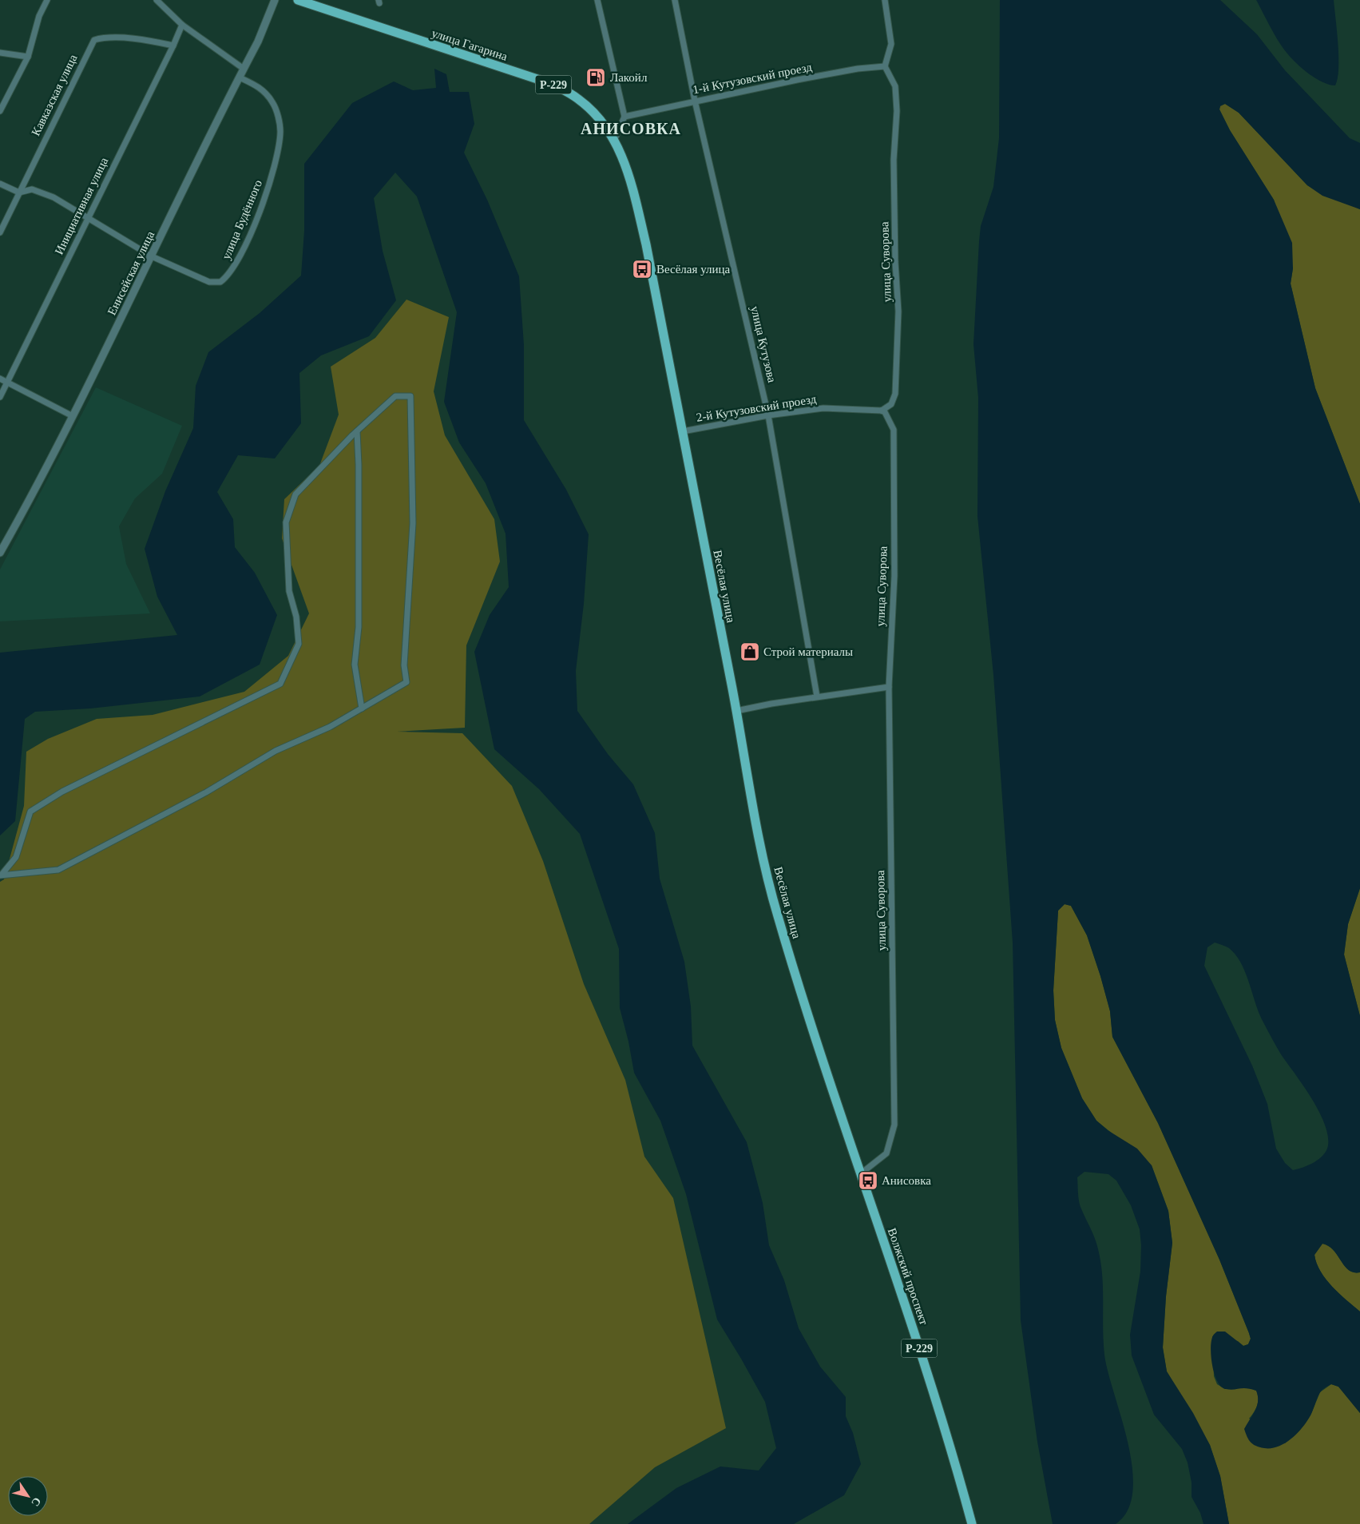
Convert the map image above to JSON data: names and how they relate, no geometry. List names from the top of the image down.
{
  "streets": {
    "main road": [
      "улица Гагарина",
      "Р-229",
      "Весёлая улица",
      "Волжский проспект"
    ],
    "street": [
      "1-й Кутузовский проезд",
      "Кавказская улица",
      "Инициативная улица",
      "улица Будённого",
      "улица Суворова",
      "Енисейская улица",
      "улица Кутузова",
      "2-й Кутузовский проезд"
    ]
  },
  "crossings": [
    ["улица Гагарина", "Весёлая улица"],
    ["1-й Кутузовский проезд", "улица Суворова"],
    ["1-й Кутузовский проезд", "улица Кутузова"],
    ["Кавказская улица", "Инициативная улица"],
    ["Кавказская улица", "улица Будённого"],
    ["Инициативная улица", "улица Будённого"],
    ["улица Будённого", "Енисейская улица"],
    ["улица Суворова", "2-й Кутузовский проезд"],
    ["улица Суворова", "Весёлая улица"],
    ["улица Суворова", "Волжский проспект"],
    ["улица Кутузова", "2-й Кутузовский проезд"],
    ["2-й Кутузовский проезд", "Весёлая улица"],
    ["Весёлая улица", "Волжский проспект"]
  ],
  "districts": ["АНИСОВКА"],
  "places": {
    "fuel station": ["Лакойл"],
    "bus stop": ["Весёлая улица", "Анисовка"],
    "shop": ["Строй материалы"]
  },
  "north": "bottom right"
}
